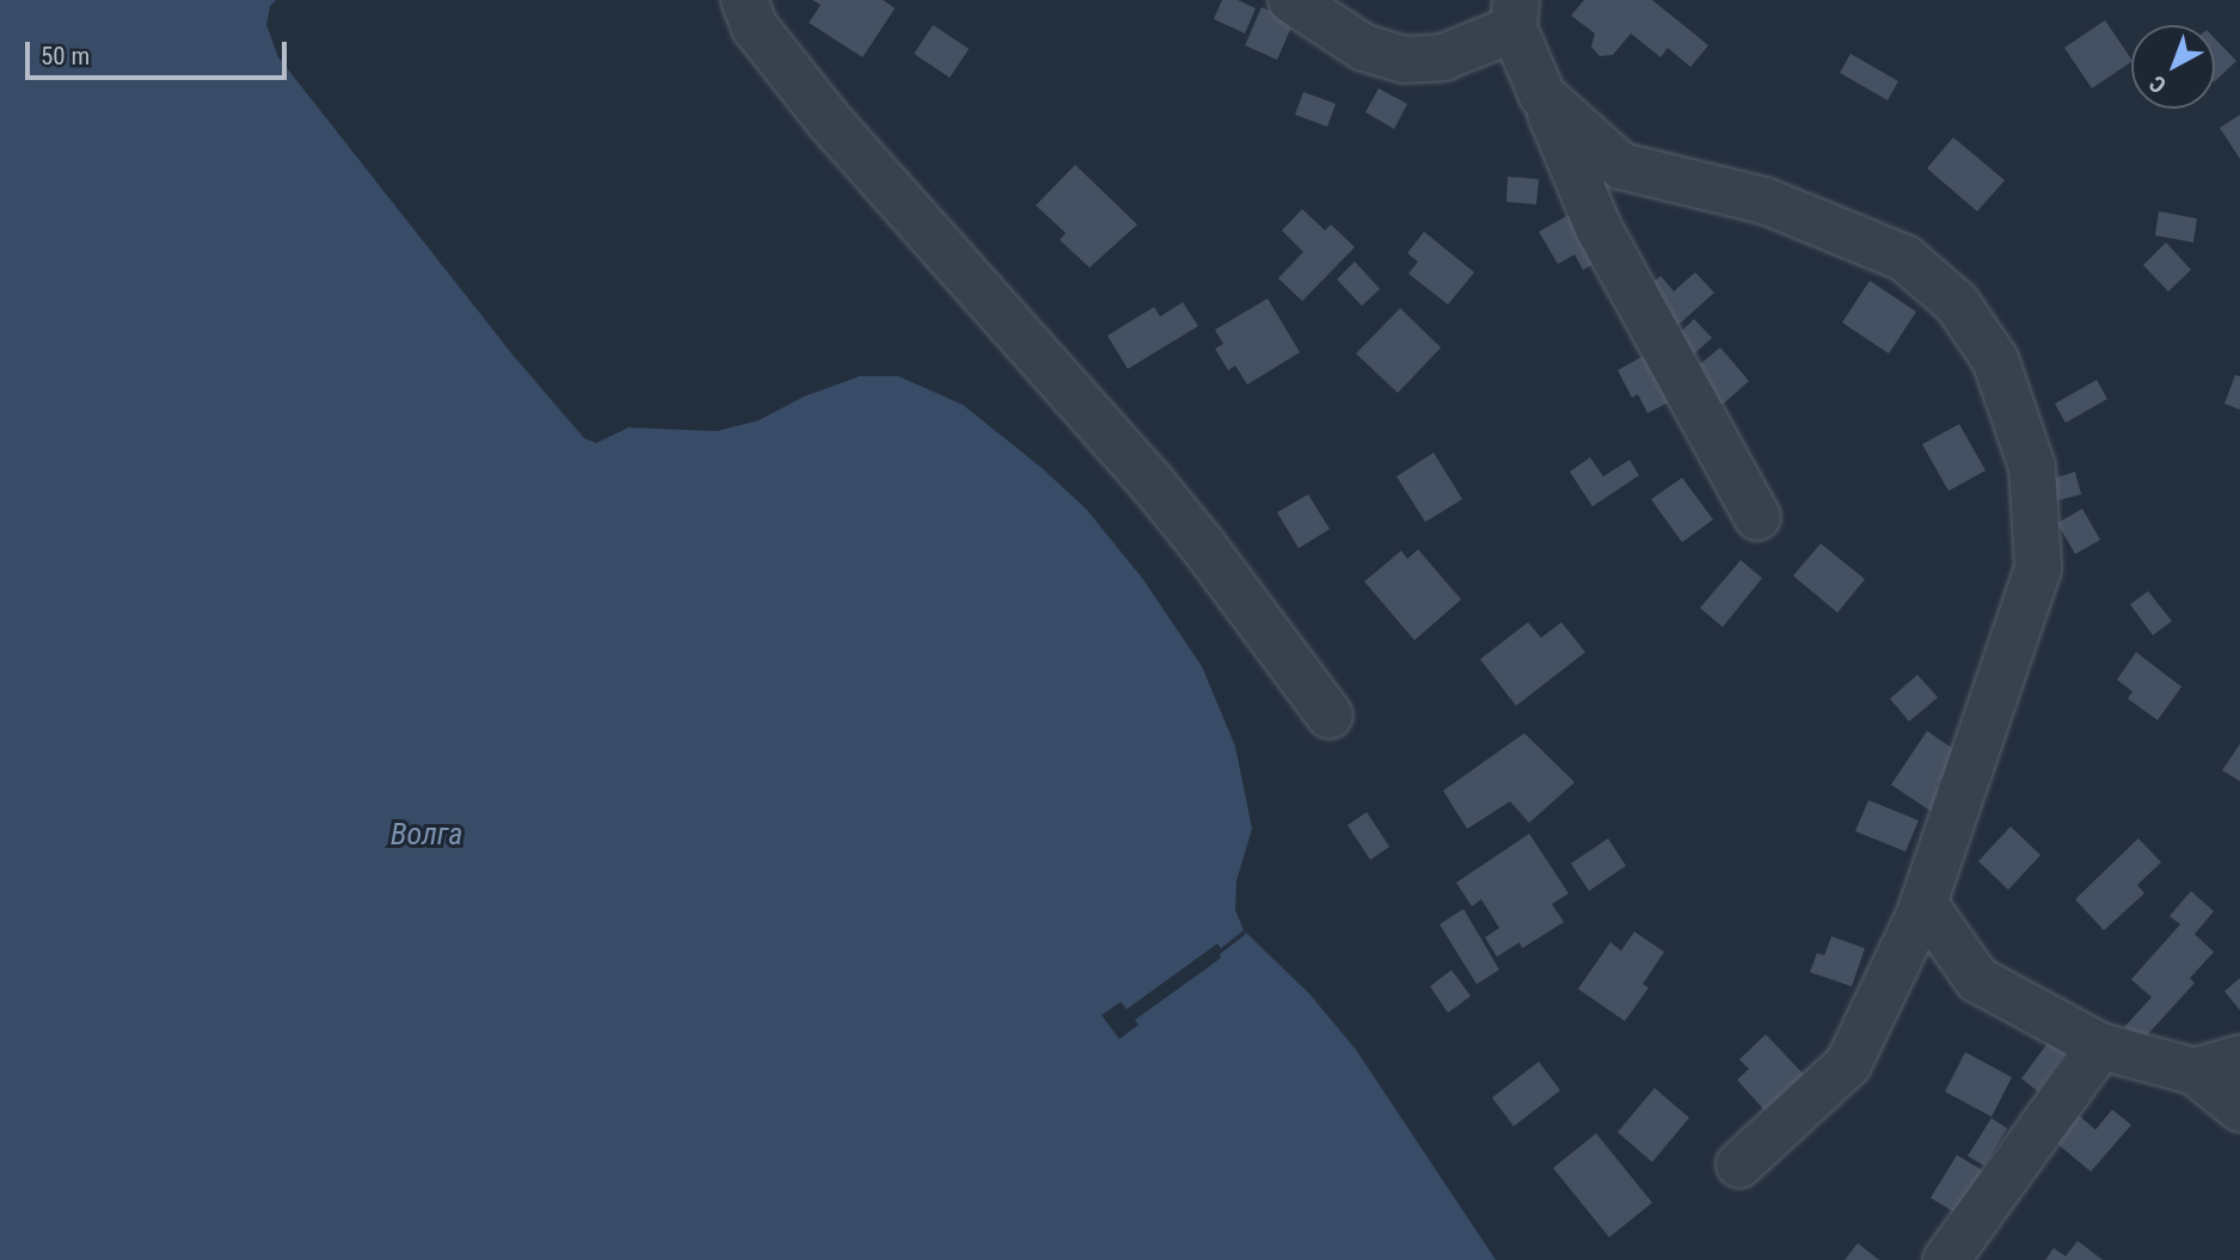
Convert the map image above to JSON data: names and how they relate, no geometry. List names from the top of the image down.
{
  "water": ["Волга"],
  "scale_bar": "50 m",
  "north": "bottom left"
}
